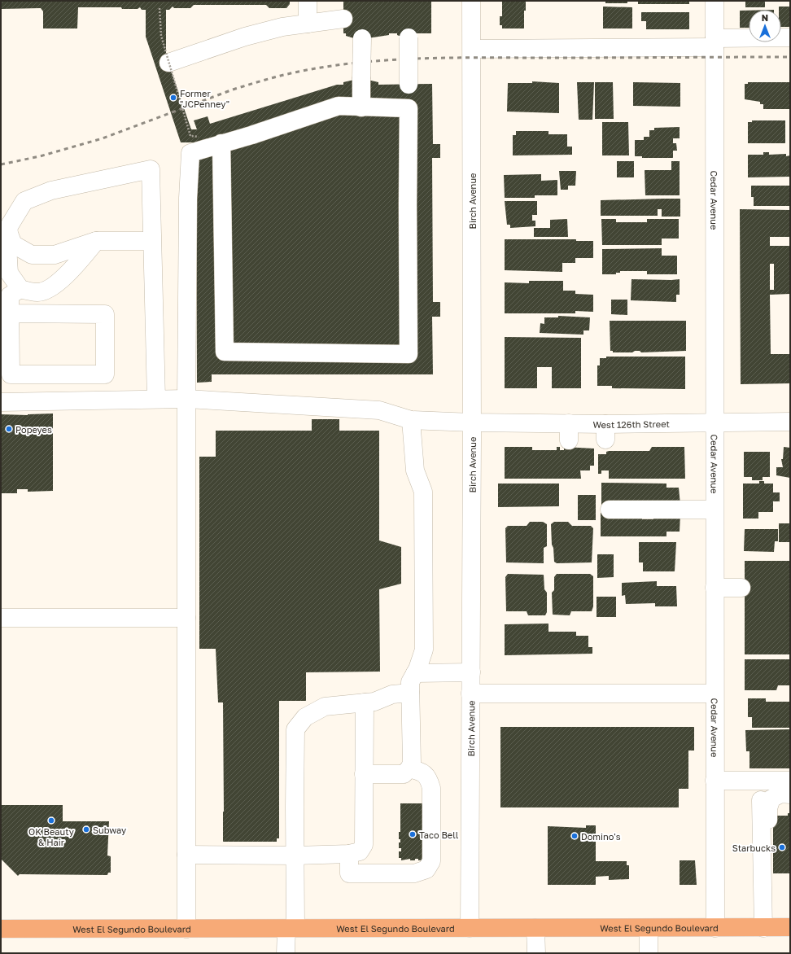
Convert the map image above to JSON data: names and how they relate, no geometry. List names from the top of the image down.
{
  "streets": {
    "main road": ["West El Segundo Boulevard"],
    "street": ["Cedar Avenue", "Birch Avenue", "West 126th Street"]
  },
  "crossings": [
    ["Cedar Avenue", "West 126th Street"],
    ["Cedar Avenue", "West El Segundo Boulevard"],
    ["Birch Avenue", "West 126th Street"],
    ["Birch Avenue", "West El Segundo Boulevard"]
  ],
  "places": [
    "Former \"JCPenney\"",
    "Popeyes",
    "OK Beauty & Hair",
    "Subway",
    "Taco Bell",
    "Domino's",
    "Starbucks"
  ],
  "north": "top"
}
